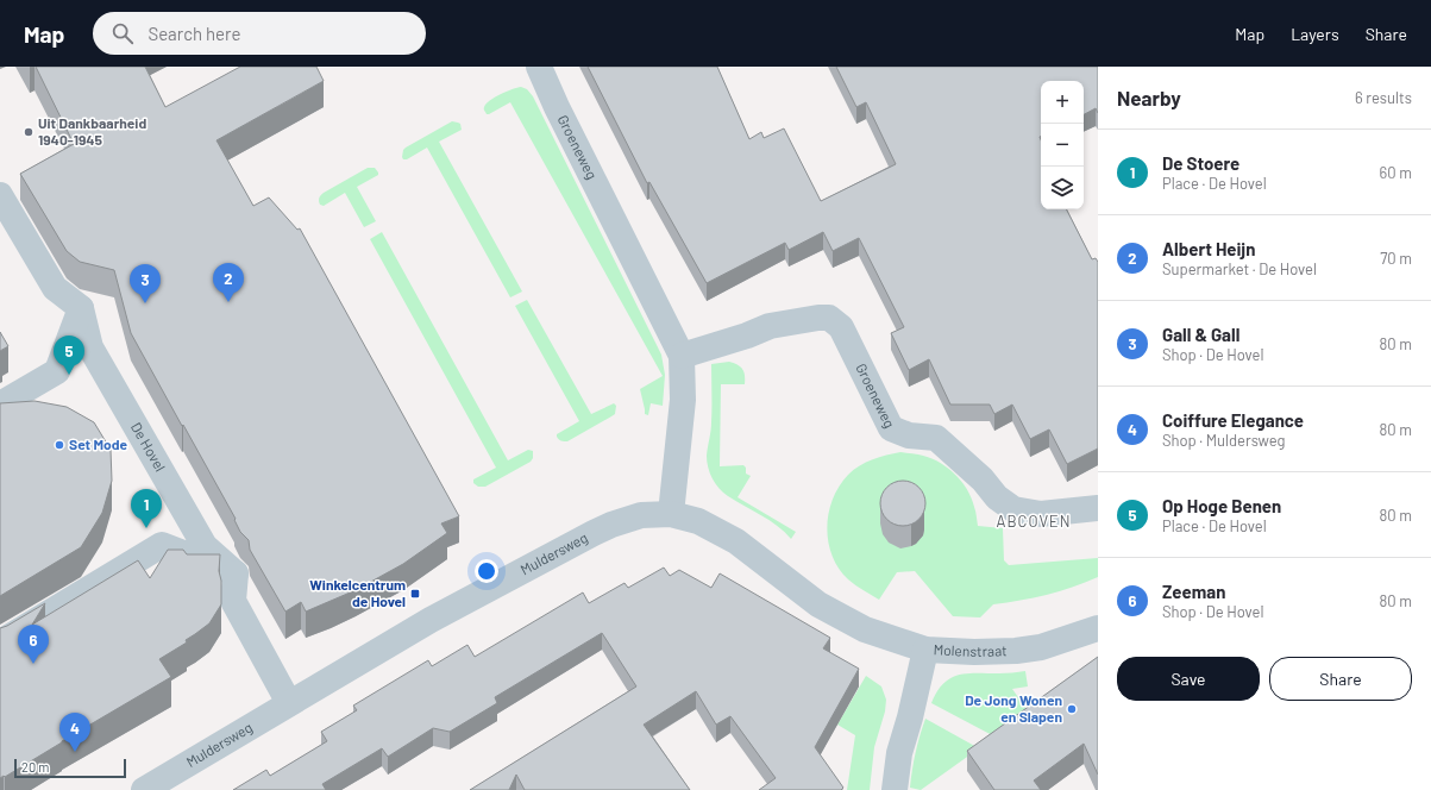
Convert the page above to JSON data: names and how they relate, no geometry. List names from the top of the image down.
{
  "streets": {
    "street": [
      "Groeneweg",
      "De Hovel",
      "Muldersweg",
      "Molenstraat"
    ]
  },
  "crossings": [
    ["Groeneweg", "Muldersweg"],
    ["Muldersweg", "Molenstraat"]
  ],
  "districts": ["ABCOVEN"],
  "places": {
    "other": ["Uit Dankbaarheid 1940-1945", "Set Mode", "De Jong Wonen en Slapen"],
    "transit": ["Winkelcentrum de Hovel"]
  },
  "scale_bar": "20 m",
  "page": {
    "header": "Map",
    "search": "Search here",
    "nav": ["Map", "Layers", "Share"],
    "heading": ["Nearby", "6 results"],
    "map_buttons": ["+", "−"],
    "list": [
      {
        "mark": "1",
        "name": "De Stoere",
        "note": "Place · De Hovel",
        "value": "60 m"
      },
      {
        "mark": "2",
        "name": "Albert Heijn",
        "note": "Supermarket · De Hovel",
        "value": "70 m"
      },
      {
        "mark": "3",
        "name": "Gall & Gall",
        "note": "Shop · De Hovel",
        "value": "80 m"
      },
      {
        "mark": "4",
        "name": "Coiffure Elegance",
        "note": "Shop · Muldersweg",
        "value": "80 m"
      },
      {
        "mark": "5",
        "name": "Op Hoge Benen",
        "note": "Place · De Hovel",
        "value": "80 m"
      },
      {
        "mark": "6",
        "name": "Zeeman",
        "note": "Shop · De Hovel",
        "value": "80 m"
      }
    ],
    "pins": [
      "2",
      "3",
      "5",
      "1",
      "6",
      "4"
    ],
    "buttons": ["Save", "Share"],
    "scale": "20 m"
  }
}
